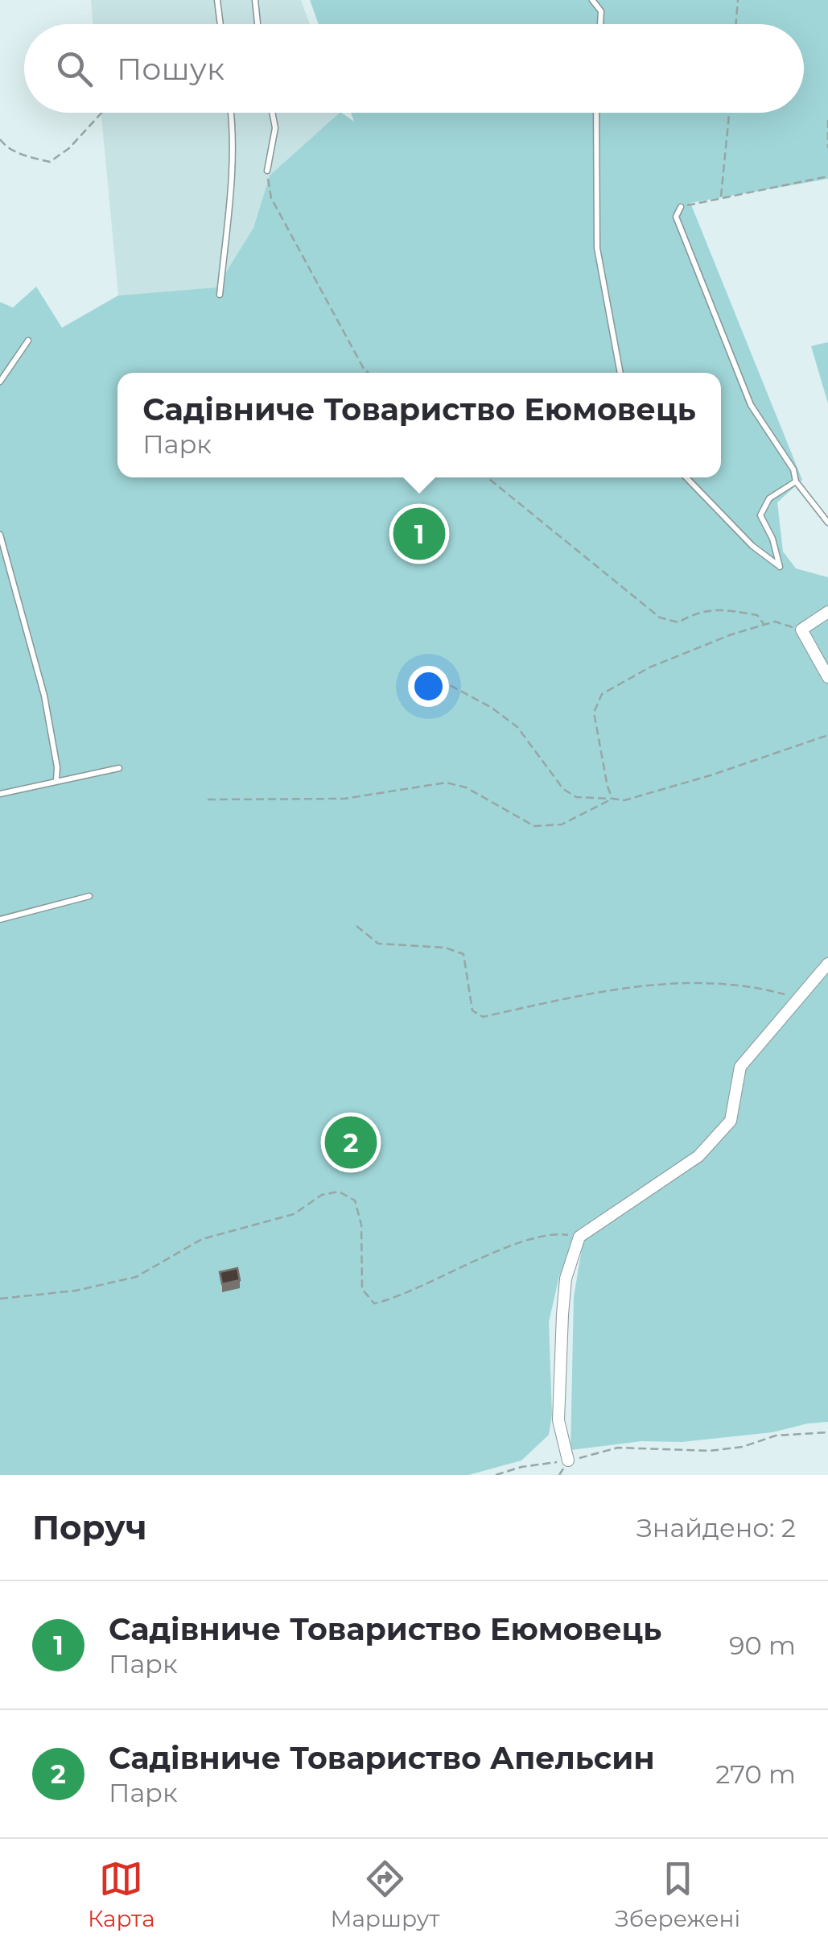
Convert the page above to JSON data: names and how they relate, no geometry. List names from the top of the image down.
{
  "page": {
    "search": "Пошук",
    "popup": ["Садівниче Товариство Еюмовець", "Парк"],
    "pins": ["1", "2"],
    "heading": ["Поруч", "Знайдено: 2"],
    "list": [
      {
        "mark": "1",
        "name": "Садівниче Товариство Еюмовець",
        "note": "Парк",
        "value": "90 m"
      },
      {
        "mark": "2",
        "name": "Садівниче Товариство Апельсин",
        "note": "Парк",
        "value": "270 m"
      }
    ],
    "nav": ["Карта", "Маршрут", "Збережені"]
  }
}
